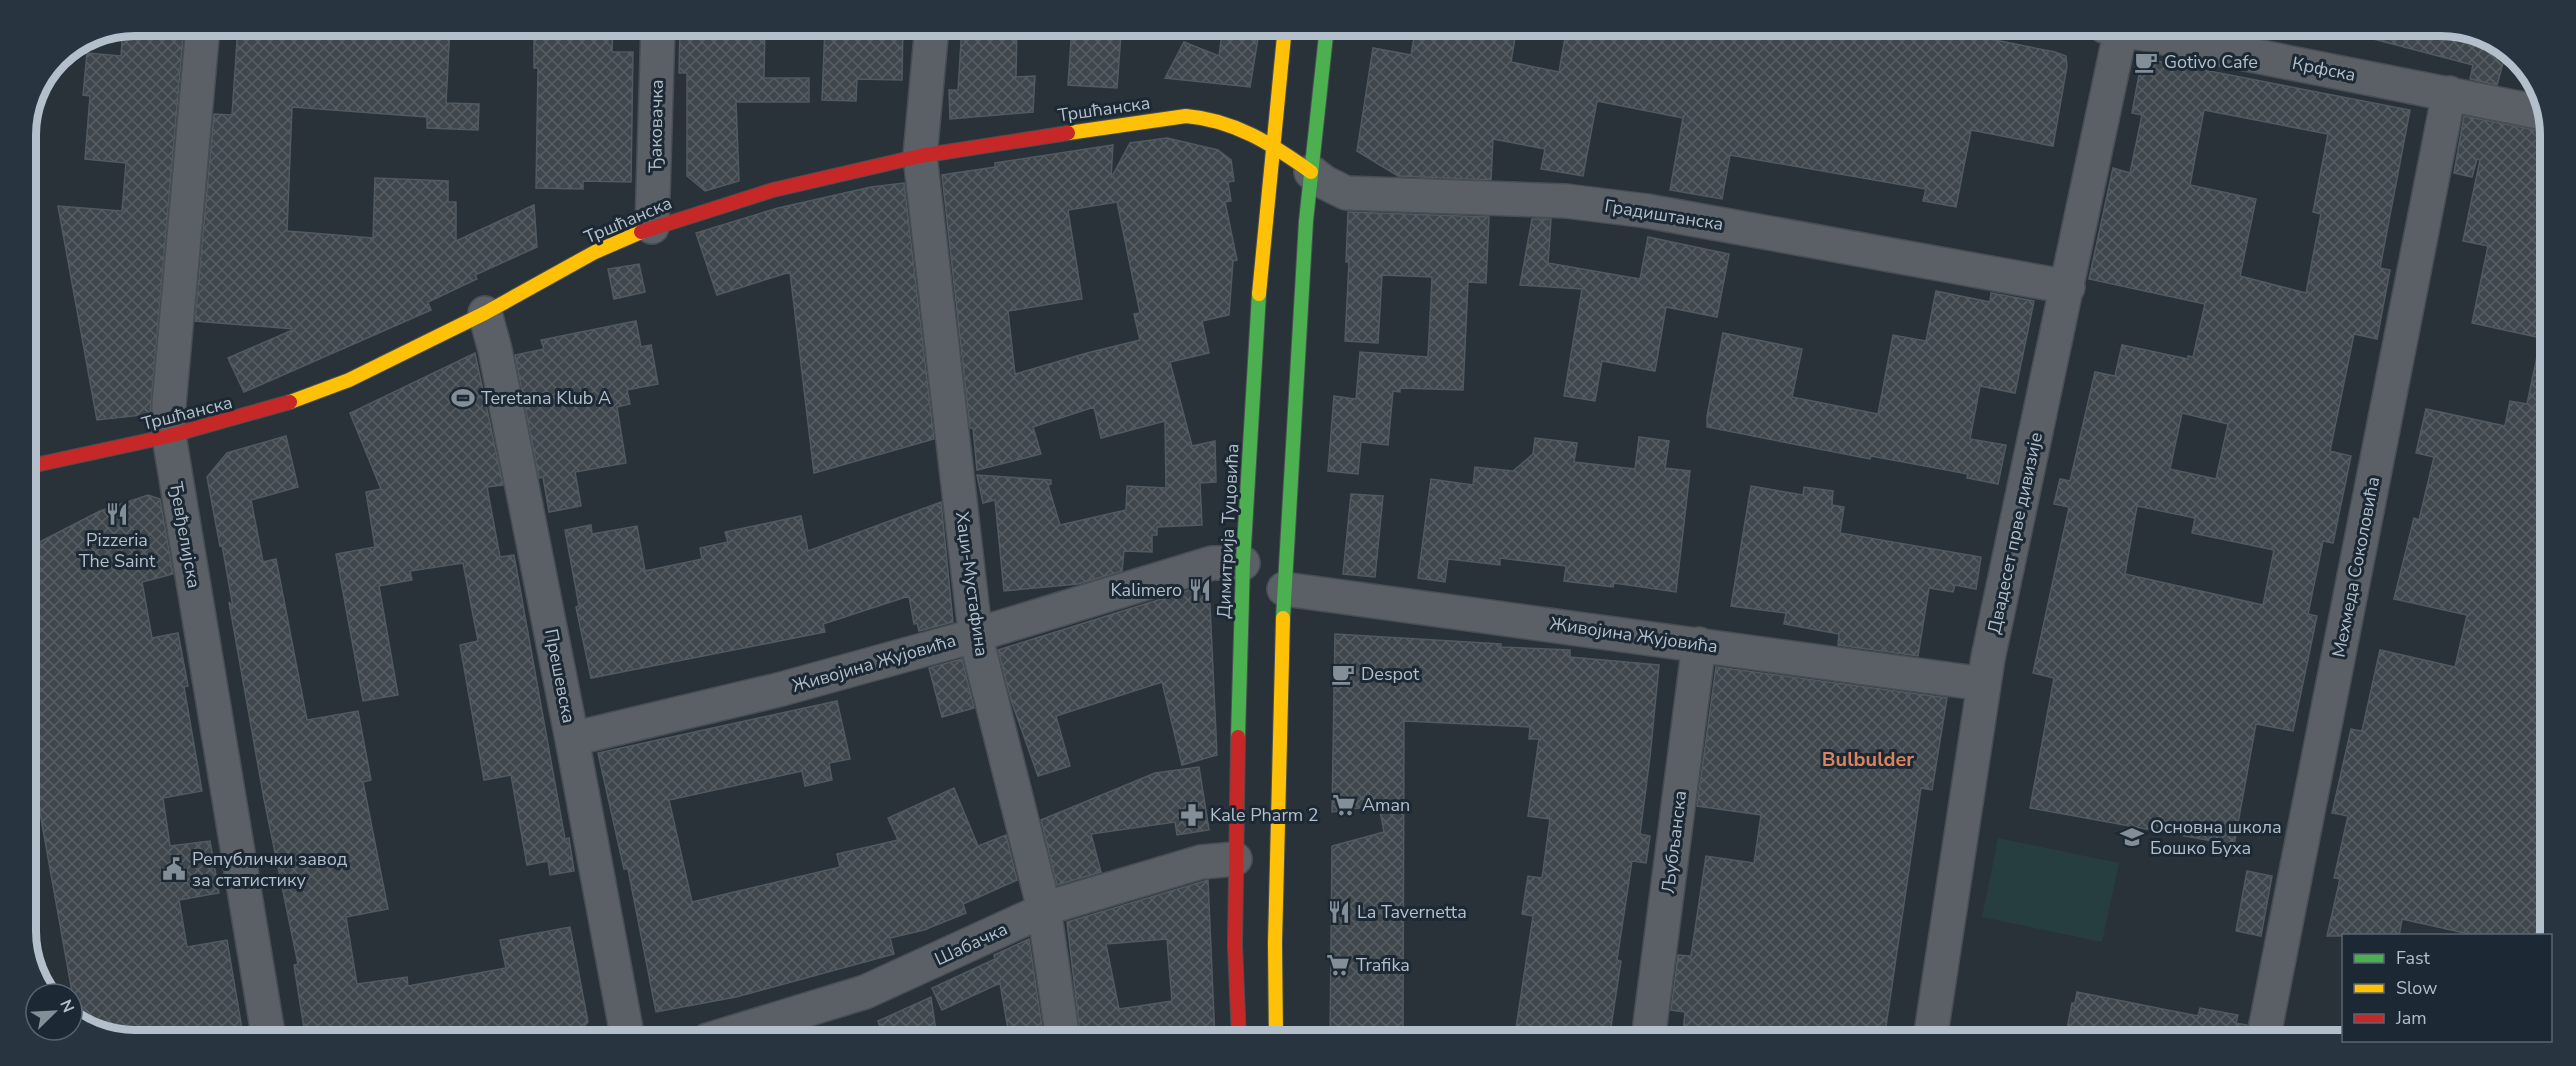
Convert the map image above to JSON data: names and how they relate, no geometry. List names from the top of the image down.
{
  "streets": {
    "main road": ["Тршћанска", "Градиштанска", "Димитрија Туцовића"],
    "street": [
      "Крфска",
      "Ђаковачка",
      "Двадесет прве дивизије",
      "Ђевђелијска",
      "Мехмеда Соколовића",
      "Хаџи-Мустафина",
      "Живојина Жујовића",
      "Прешевска",
      "Љубљанска",
      "Шабачка"
    ]
  },
  "crossings": [
    ["Крфска", "Мехмеда Соколовића"],
    ["Тршћанска", "Ђаковачка"],
    ["Тршћанска", "Градиштанска"],
    ["Тршћанска", "Димитрија Туцовића"],
    ["Тршћанска", "Ђевђелијска"],
    ["Тршћанска", "Хаџи-Мустафина"],
    ["Тршћанска", "Прешевска"],
    ["Градиштанска", "Димитрија Туцовића"],
    ["Градиштанска", "Двадесет прве дивизије"],
    ["Димитрија Туцовића", "Живојина Жујовића"],
    ["Димитрија Туцовића", "Шабачка"],
    ["Двадесет прве дивизије", "Живојина Жујовића"],
    ["Хаџи-Мустафина", "Живојина Жујовића"],
    ["Хаџи-Мустафина", "Шабачка"],
    ["Живојина Жујовића", "Прешевска"],
    ["Живојина Жујовића", "Љубљанска"]
  ],
  "districts": ["Bulbulder"],
  "places": {
    "cafe": ["Gotivo Cafe", "Despot"],
    "sports": ["Teretana Klub A"],
    "restaurant": ["Pizzeria The Saint", "Kalimero", "La Tavernetta"],
    "supermarket": ["Aman", "Trafika"],
    "pharmacy": ["Kale Pharm 2"],
    "school or university": ["Основна школа Бошко Буха"],
    "public building": ["Републички завод за статистику"]
  },
  "legend": ["Fast", "Slow", "Jam"],
  "north": "top right"
}
